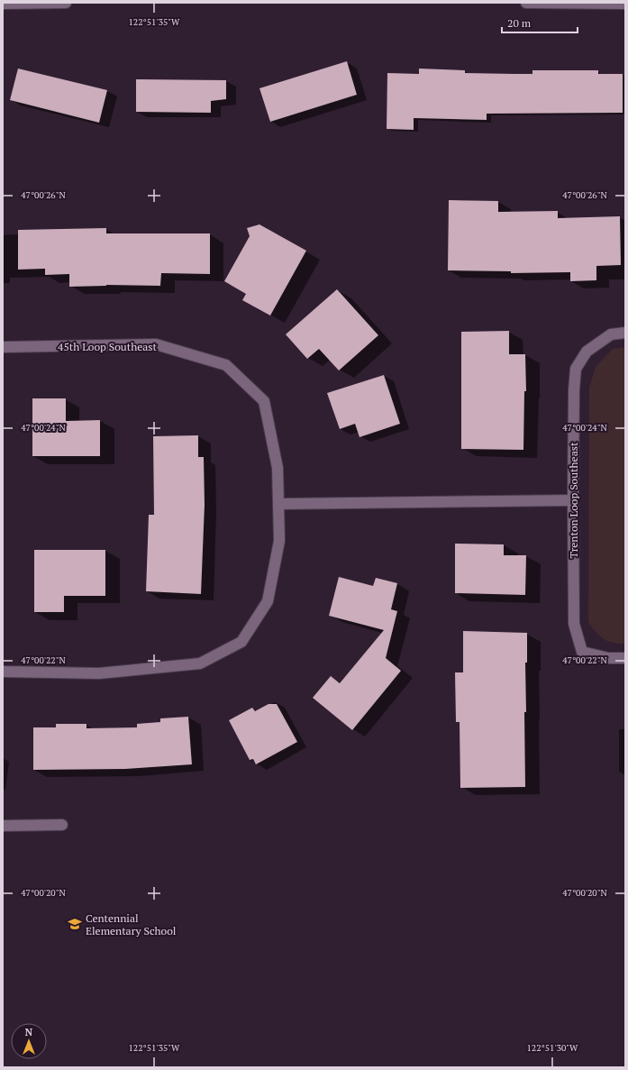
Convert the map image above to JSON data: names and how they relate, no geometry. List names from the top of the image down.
{
  "streets": {
    "street": ["45th Loop Southeast", "Trenton Loop Southeast"]
  },
  "places": {
    "school or university": ["Centennial Elementary School"]
  },
  "scale_bar": "20 m",
  "north": "top",
  "coordinates": [
    "122°51'35\"W",
    "47°00'26\"N",
    "47°00'24\"N",
    "47°00'22\"N",
    "47°00'20\"N",
    "122°51'30\"W"
  ]
}
